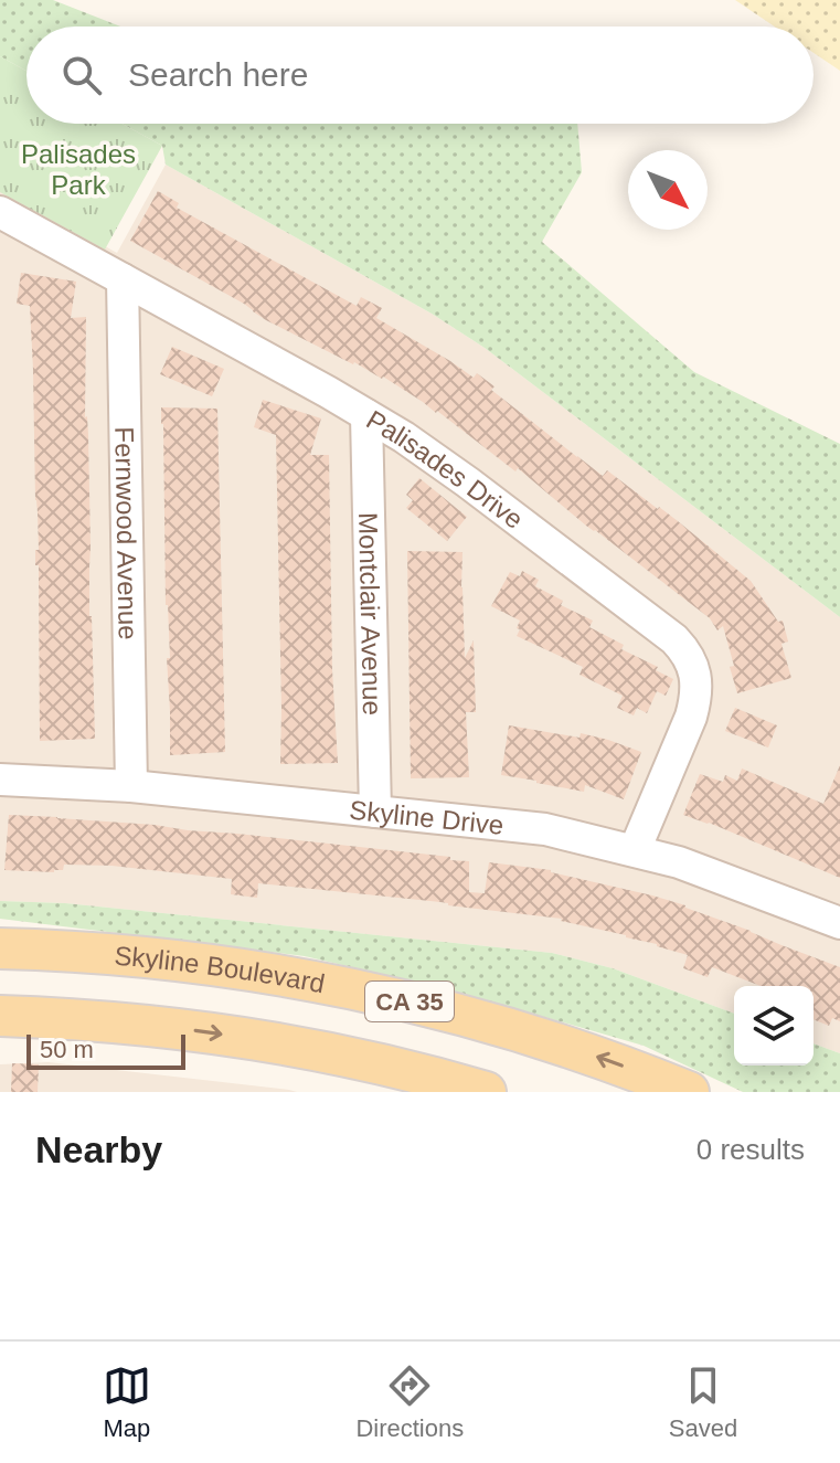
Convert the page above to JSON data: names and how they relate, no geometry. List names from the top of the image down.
{
  "streets": {
    "main road": ["Skyline Boulevard", "CA 35"],
    "street": [
      "Palisades Drive",
      "Fernwood Avenue",
      "Montclair Avenue",
      "Skyline Drive"
    ]
  },
  "crossings": [
    ["Palisades Drive", "Fernwood Avenue"],
    ["Palisades Drive", "Montclair Avenue"],
    ["Palisades Drive", "Skyline Drive"],
    ["Fernwood Avenue", "Skyline Drive"],
    ["Montclair Avenue", "Skyline Drive"]
  ],
  "parks": ["Palisades Park"],
  "scale_bar": "50 m",
  "north": "bottom right",
  "page": {
    "search": "Search here",
    "scale": "50 m",
    "heading": ["Nearby", "0 results"],
    "nav": ["Map", "Directions", "Saved"]
  }
}
